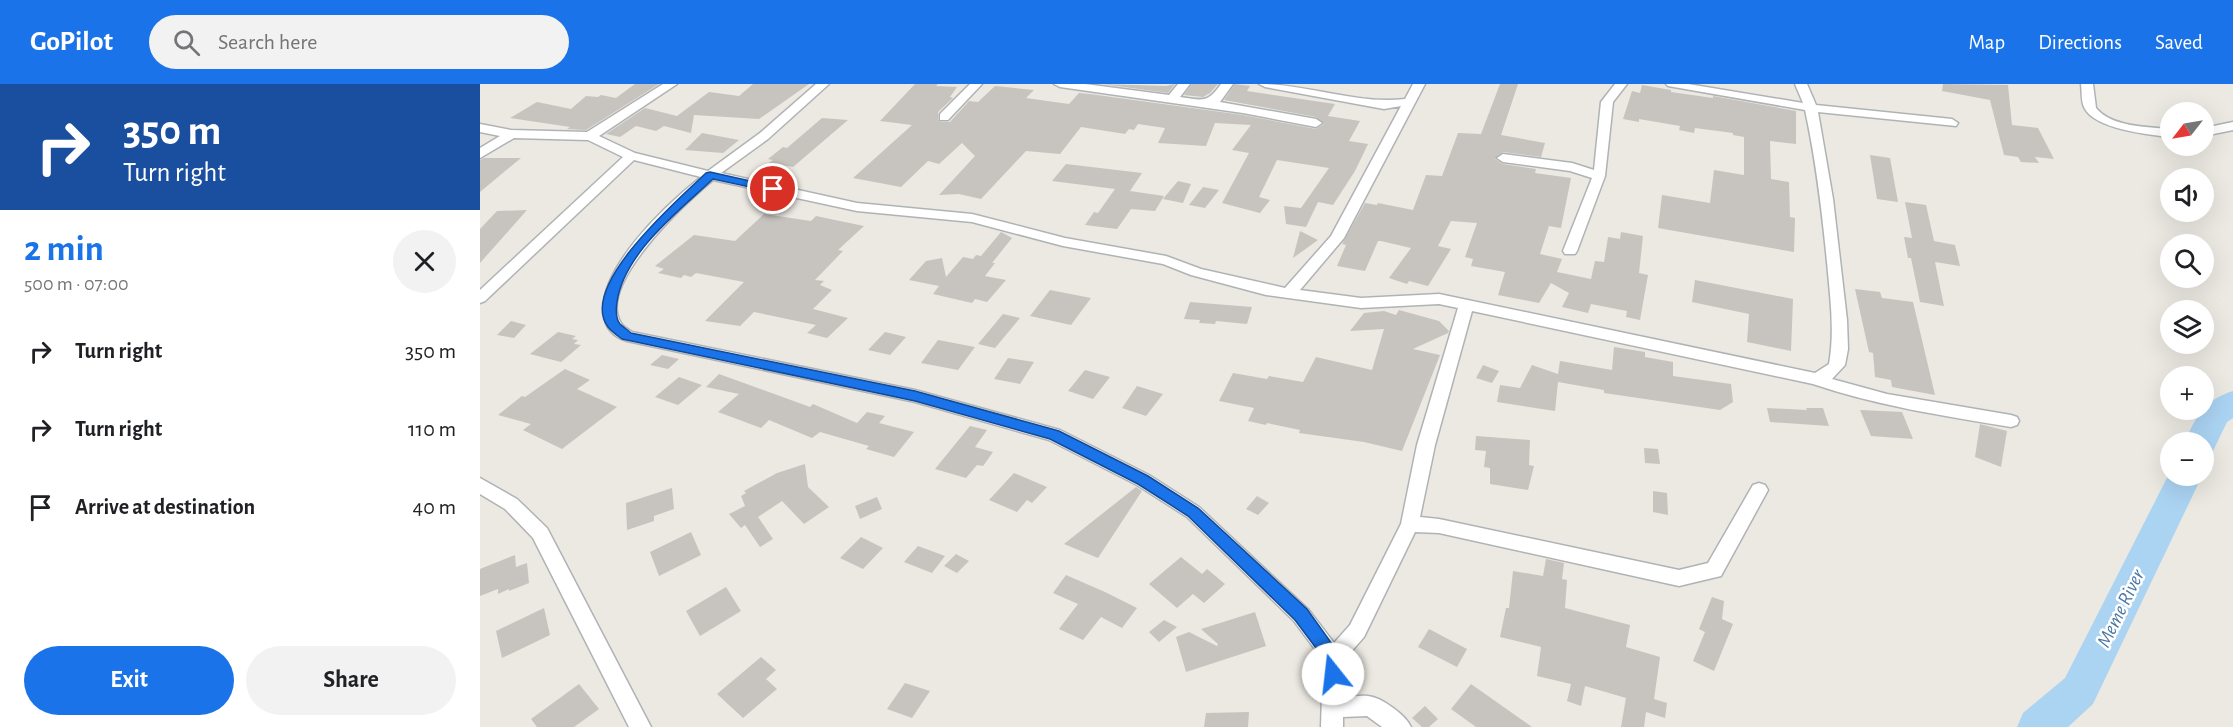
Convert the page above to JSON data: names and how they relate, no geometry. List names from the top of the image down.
{
  "water": ["Meme River"],
  "north": "bottom left",
  "page": {
    "header": "GoPilot",
    "search": "Search here",
    "nav": ["Map", "Directions", "Saved"],
    "turn": ["350 m", "Turn right"],
    "map_buttons": ["+", "−"],
    "heading": ["2 min", "500 m · 07:00"],
    "list": [
      {
        "name": "Turn right",
        "value": "350 m"
      },
      {
        "name": "Turn right",
        "value": "110 m"
      },
      {
        "name": "Arrive at destination",
        "value": "40 m"
      }
    ],
    "buttons": ["Exit", "Share"]
  }
}
